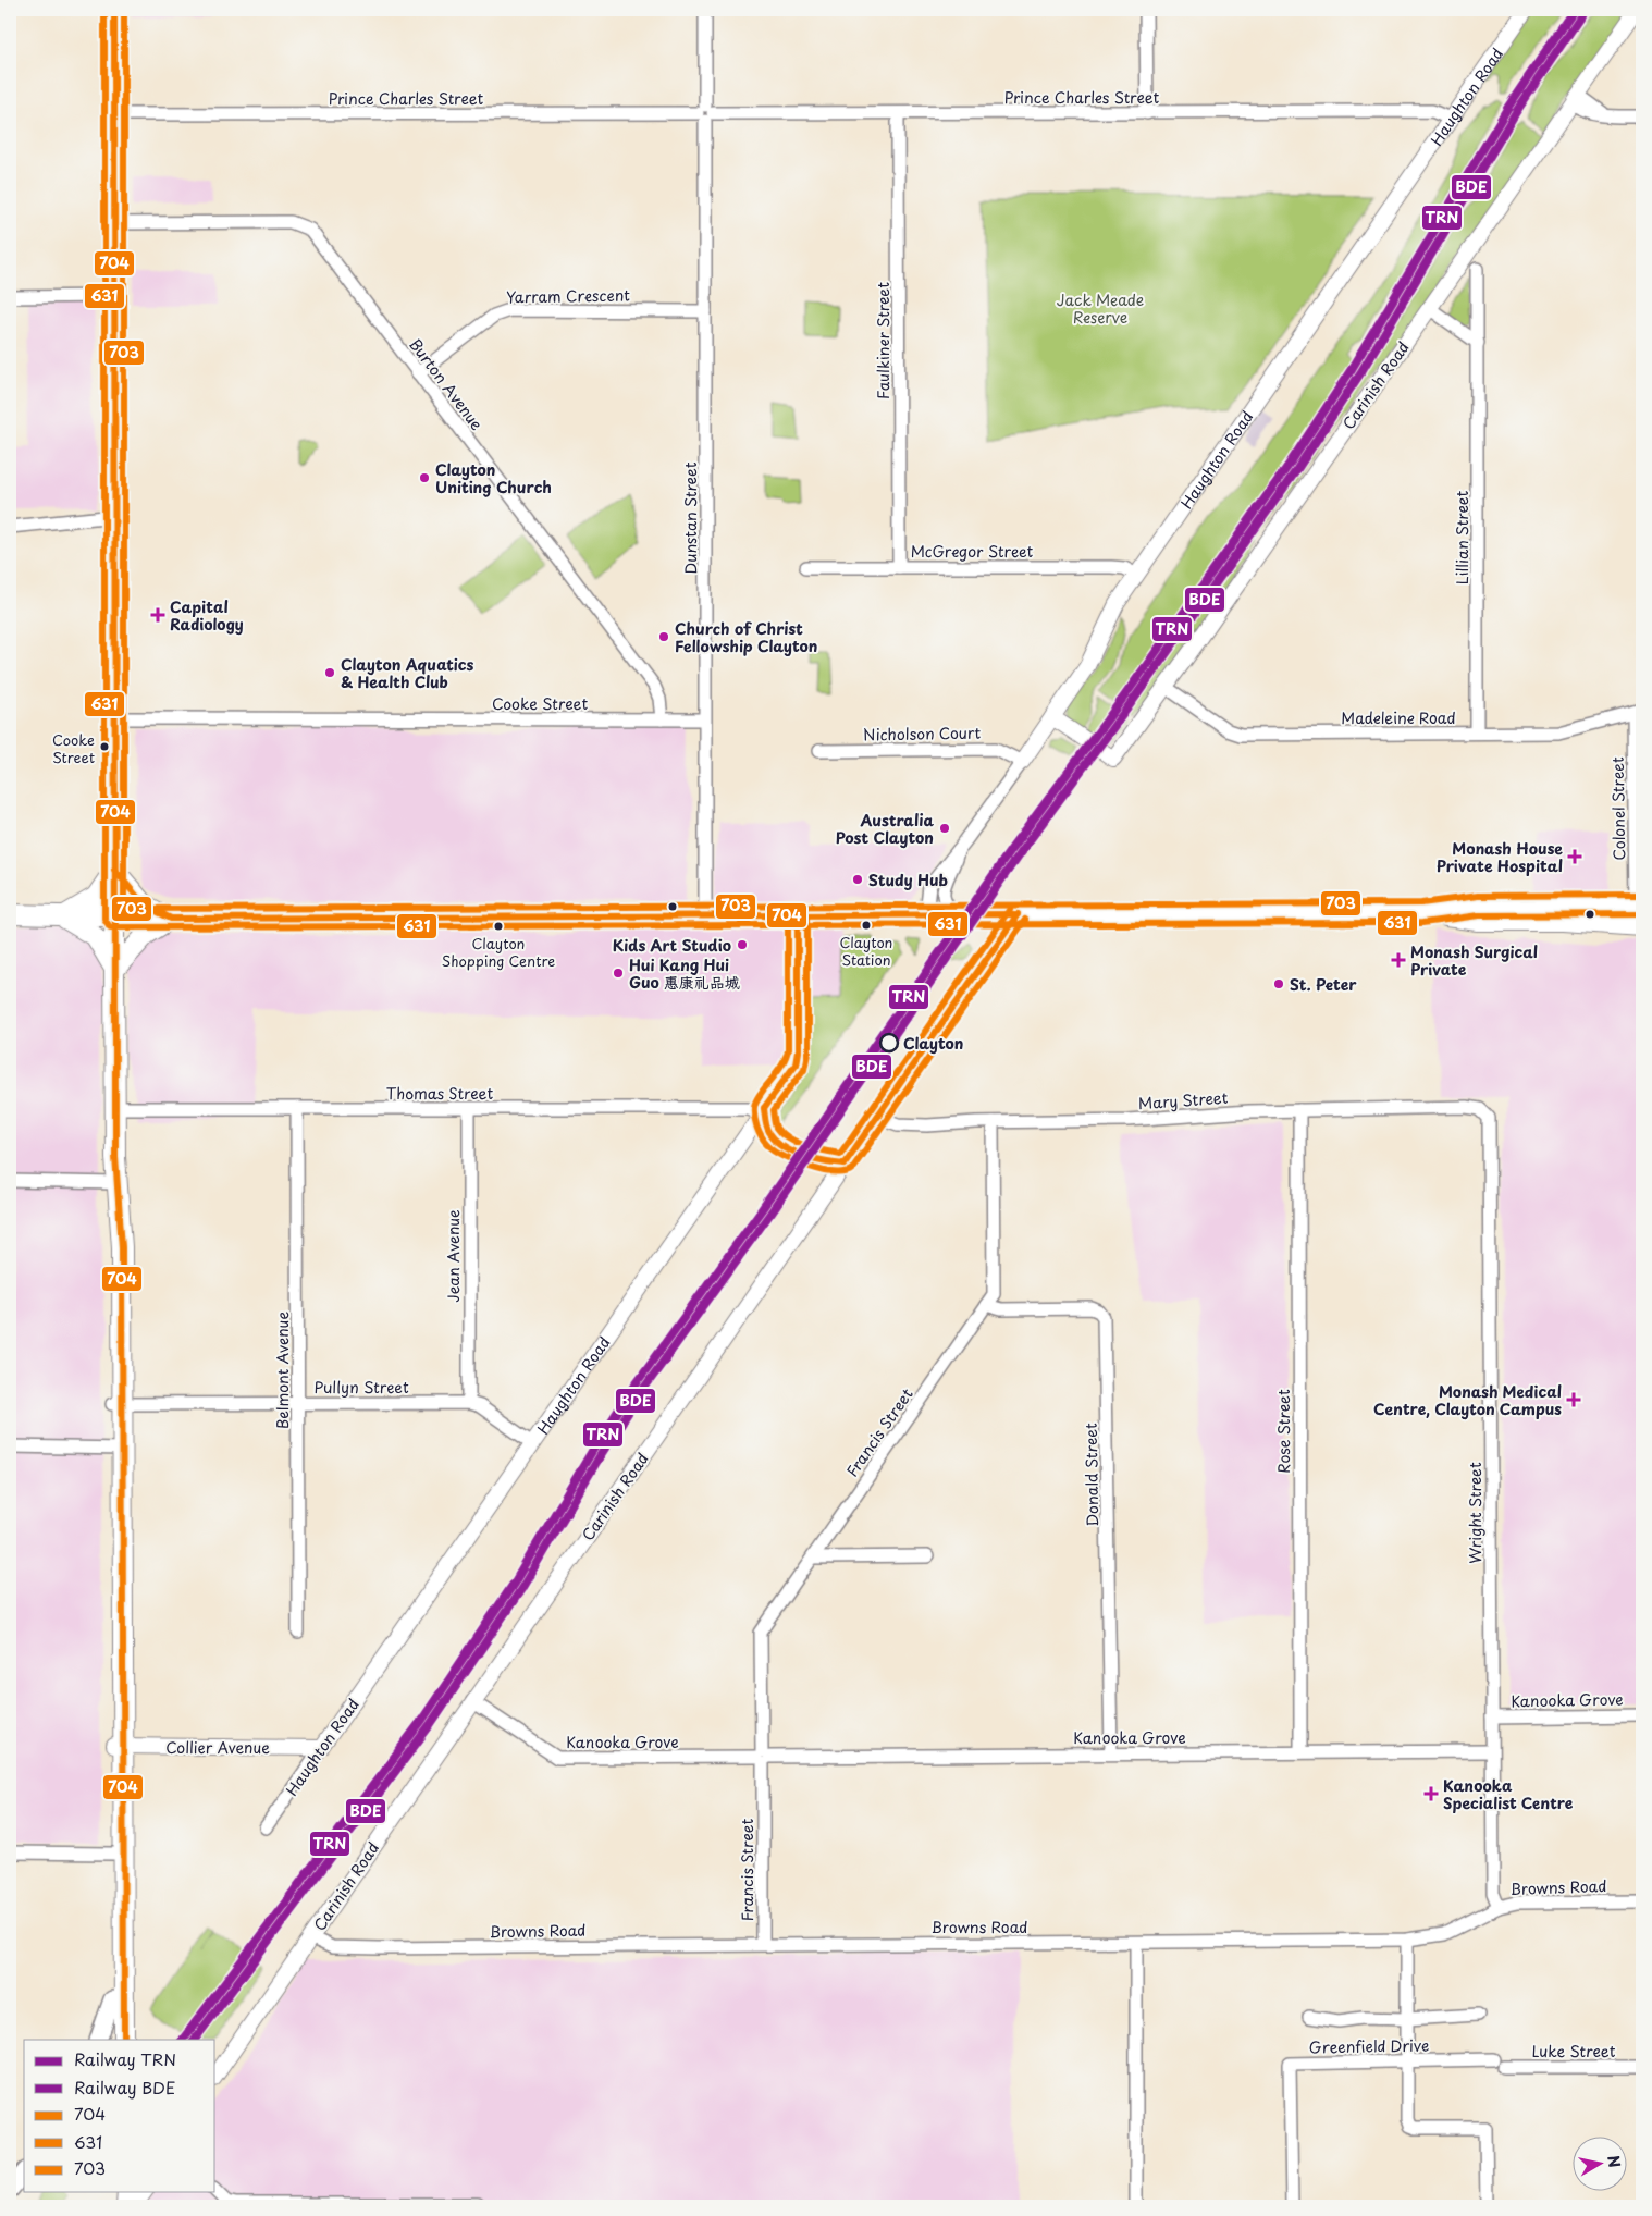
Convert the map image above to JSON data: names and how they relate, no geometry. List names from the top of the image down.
{
  "streets": {
    "street": [
      "Haughton Road",
      "Prince Charles Street",
      "Yarram Crescent",
      "Faulkiner Street",
      "Burton Avenue",
      "Carinish Road",
      "Dunstan Street",
      "Lillian Street",
      "McGregor Street",
      "Cooke Street",
      "Madeleine Road",
      "Nicholson Court",
      "Colonel Street",
      "Thomas Street",
      "Mary Street",
      "Jean Avenue",
      "Belmont Avenue",
      "Pullyn Street",
      "Rose Street",
      "Francis Street",
      "Donald Street",
      "Wright Street",
      "Kanooka Grove",
      "Collier Avenue",
      "Browns Road",
      "Greenfield Drive",
      "Luke Street"
    ]
  },
  "crossings": [
    ["Haughton Road", "Prince Charles Street"],
    ["Haughton Road", "Carinish Road"],
    ["Haughton Road", "McGregor Street"],
    ["Haughton Road", "Nicholson Court"],
    ["Haughton Road", "Thomas Street"],
    ["Haughton Road", "Pullyn Street"],
    ["Haughton Road", "Collier Avenue"],
    ["Prince Charles Street", "Faulkiner Street"],
    ["Prince Charles Street", "Dunstan Street"],
    ["Yarram Crescent", "Burton Avenue"],
    ["Yarram Crescent", "Dunstan Street"],
    ["Faulkiner Street", "McGregor Street"],
    ["Burton Avenue", "Cooke Street"],
    ["Carinish Road", "Madeleine Road"],
    ["Carinish Road", "Mary Street"],
    ["Carinish Road", "Kanooka Grove"],
    ["Carinish Road", "Browns Road"],
    ["Dunstan Street", "Cooke Street"],
    ["Lillian Street", "Madeleine Road"],
    ["Madeleine Road", "Colonel Street"],
    ["Thomas Street", "Jean Avenue"],
    ["Thomas Street", "Belmont Avenue"],
    ["Mary Street", "Rose Street"],
    ["Mary Street", "Francis Street"],
    ["Mary Street", "Wright Street"],
    ["Jean Avenue", "Pullyn Street"],
    ["Belmont Avenue", "Pullyn Street"],
    ["Rose Street", "Kanooka Grove"],
    ["Francis Street", "Donald Street"],
    ["Francis Street", "Kanooka Grove"],
    ["Francis Street", "Browns Road"],
    ["Donald Street", "Kanooka Grove"],
    ["Wright Street", "Kanooka Grove"],
    ["Wright Street", "Browns Road"],
    ["Greenfield Drive", "Luke Street"]
  ],
  "parks": ["Jack Meade Reserve"],
  "places": {
    "other": [
      "Clayton Uniting Church",
      "Church of Christ Fellowship Clayton",
      "Clayton Aquatics & Health Club",
      "Cooke Street",
      "Australia Post Clayton",
      "Study Hub",
      "Clayton Station",
      "Clayton Shopping Centre",
      "Kids Art Studio",
      "Hui Kang Hui Guo 惠康礼品城",
      "St. Peter",
      "Clayton"
    ],
    "health": [
      "Capital Radiology",
      "Monash House Private Hospital",
      "Monash Surgical Private",
      "Monash Medical Centre, Clayton Campus",
      "Kanooka Specialist Centre"
    ]
  },
  "lines": [
    "rail line TRN",
    "transit line 704",
    "transit line 631",
    "transit line 703",
    "rail line BDE"
  ],
  "legend": [
    "Railway TRN",
    "Railway BDE",
    "704",
    "631",
    "703"
  ],
  "north": "right"
}
